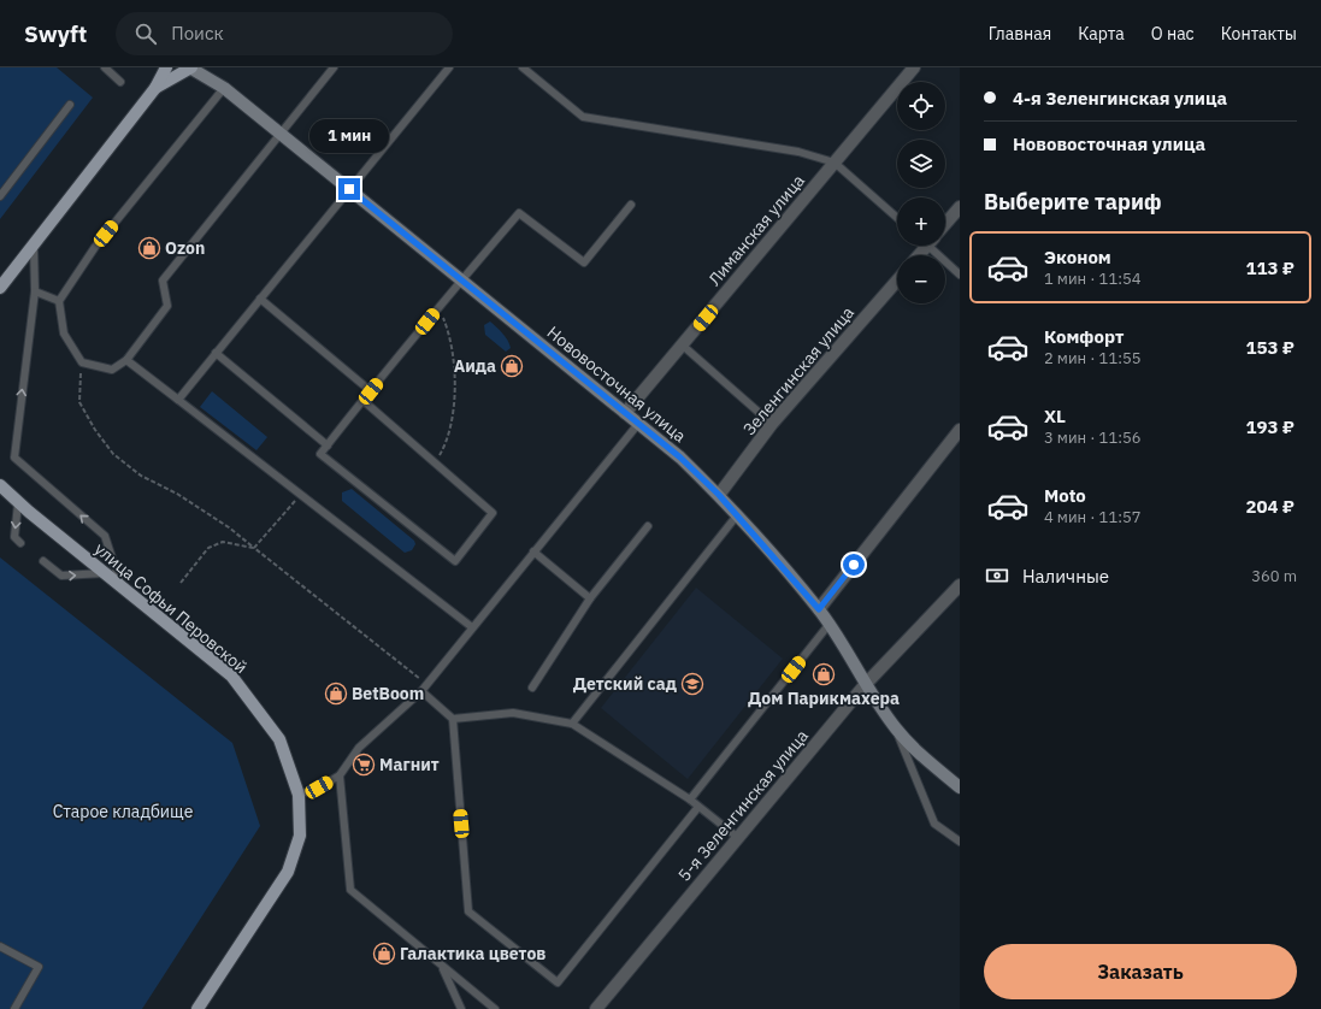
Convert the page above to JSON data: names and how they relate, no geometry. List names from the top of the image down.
{
  "streets": {
    "main road": ["Нововосточная улица", "улица Софьи Перовской"],
    "street": ["Лиманская улица", "Зеленгинская улица", "5-я Зеленгинская улица"]
  },
  "crossings": [
    ["Лиманская улица", "Нововосточная улица"],
    ["Зеленгинская улица", "Нововосточная улица"],
    ["Нововосточная улица", "5-я Зеленгинская улица"]
  ],
  "parks": ["Старое кладбище"],
  "places": {
    "shop": [
      "Ozon",
      "Аида",
      "Дом Парикмахера",
      "BetBoom",
      "Галактика цветов"
    ],
    "school or university": ["Детский сад"],
    "supermarket": ["Магнит"]
  },
  "page": {
    "header": "Swyft",
    "search": "Поиск",
    "nav": [
      "Главная",
      "Карта",
      "О нас",
      "Контакты"
    ],
    "banner": ["4-я Зеленгинская улица", "Нововосточная улица"],
    "map_buttons": ["+", "−"],
    "bubble": "1 мин",
    "heading": "Выберите тариф",
    "list": [
      {
        "name": "Эконом",
        "note": "1 мин · 11:54",
        "value": "113 ₽"
      },
      {
        "name": "Комфорт",
        "note": "2 мин · 11:55",
        "value": "153 ₽"
      },
      {
        "name": "XL",
        "note": "3 мин · 11:56",
        "value": "193 ₽"
      },
      {
        "name": "Moto",
        "note": "4 мин · 11:57",
        "value": "204 ₽"
      }
    ],
    "pay": ["Наличные", "360 m"],
    "buttons": "Заказать"
  }
}
